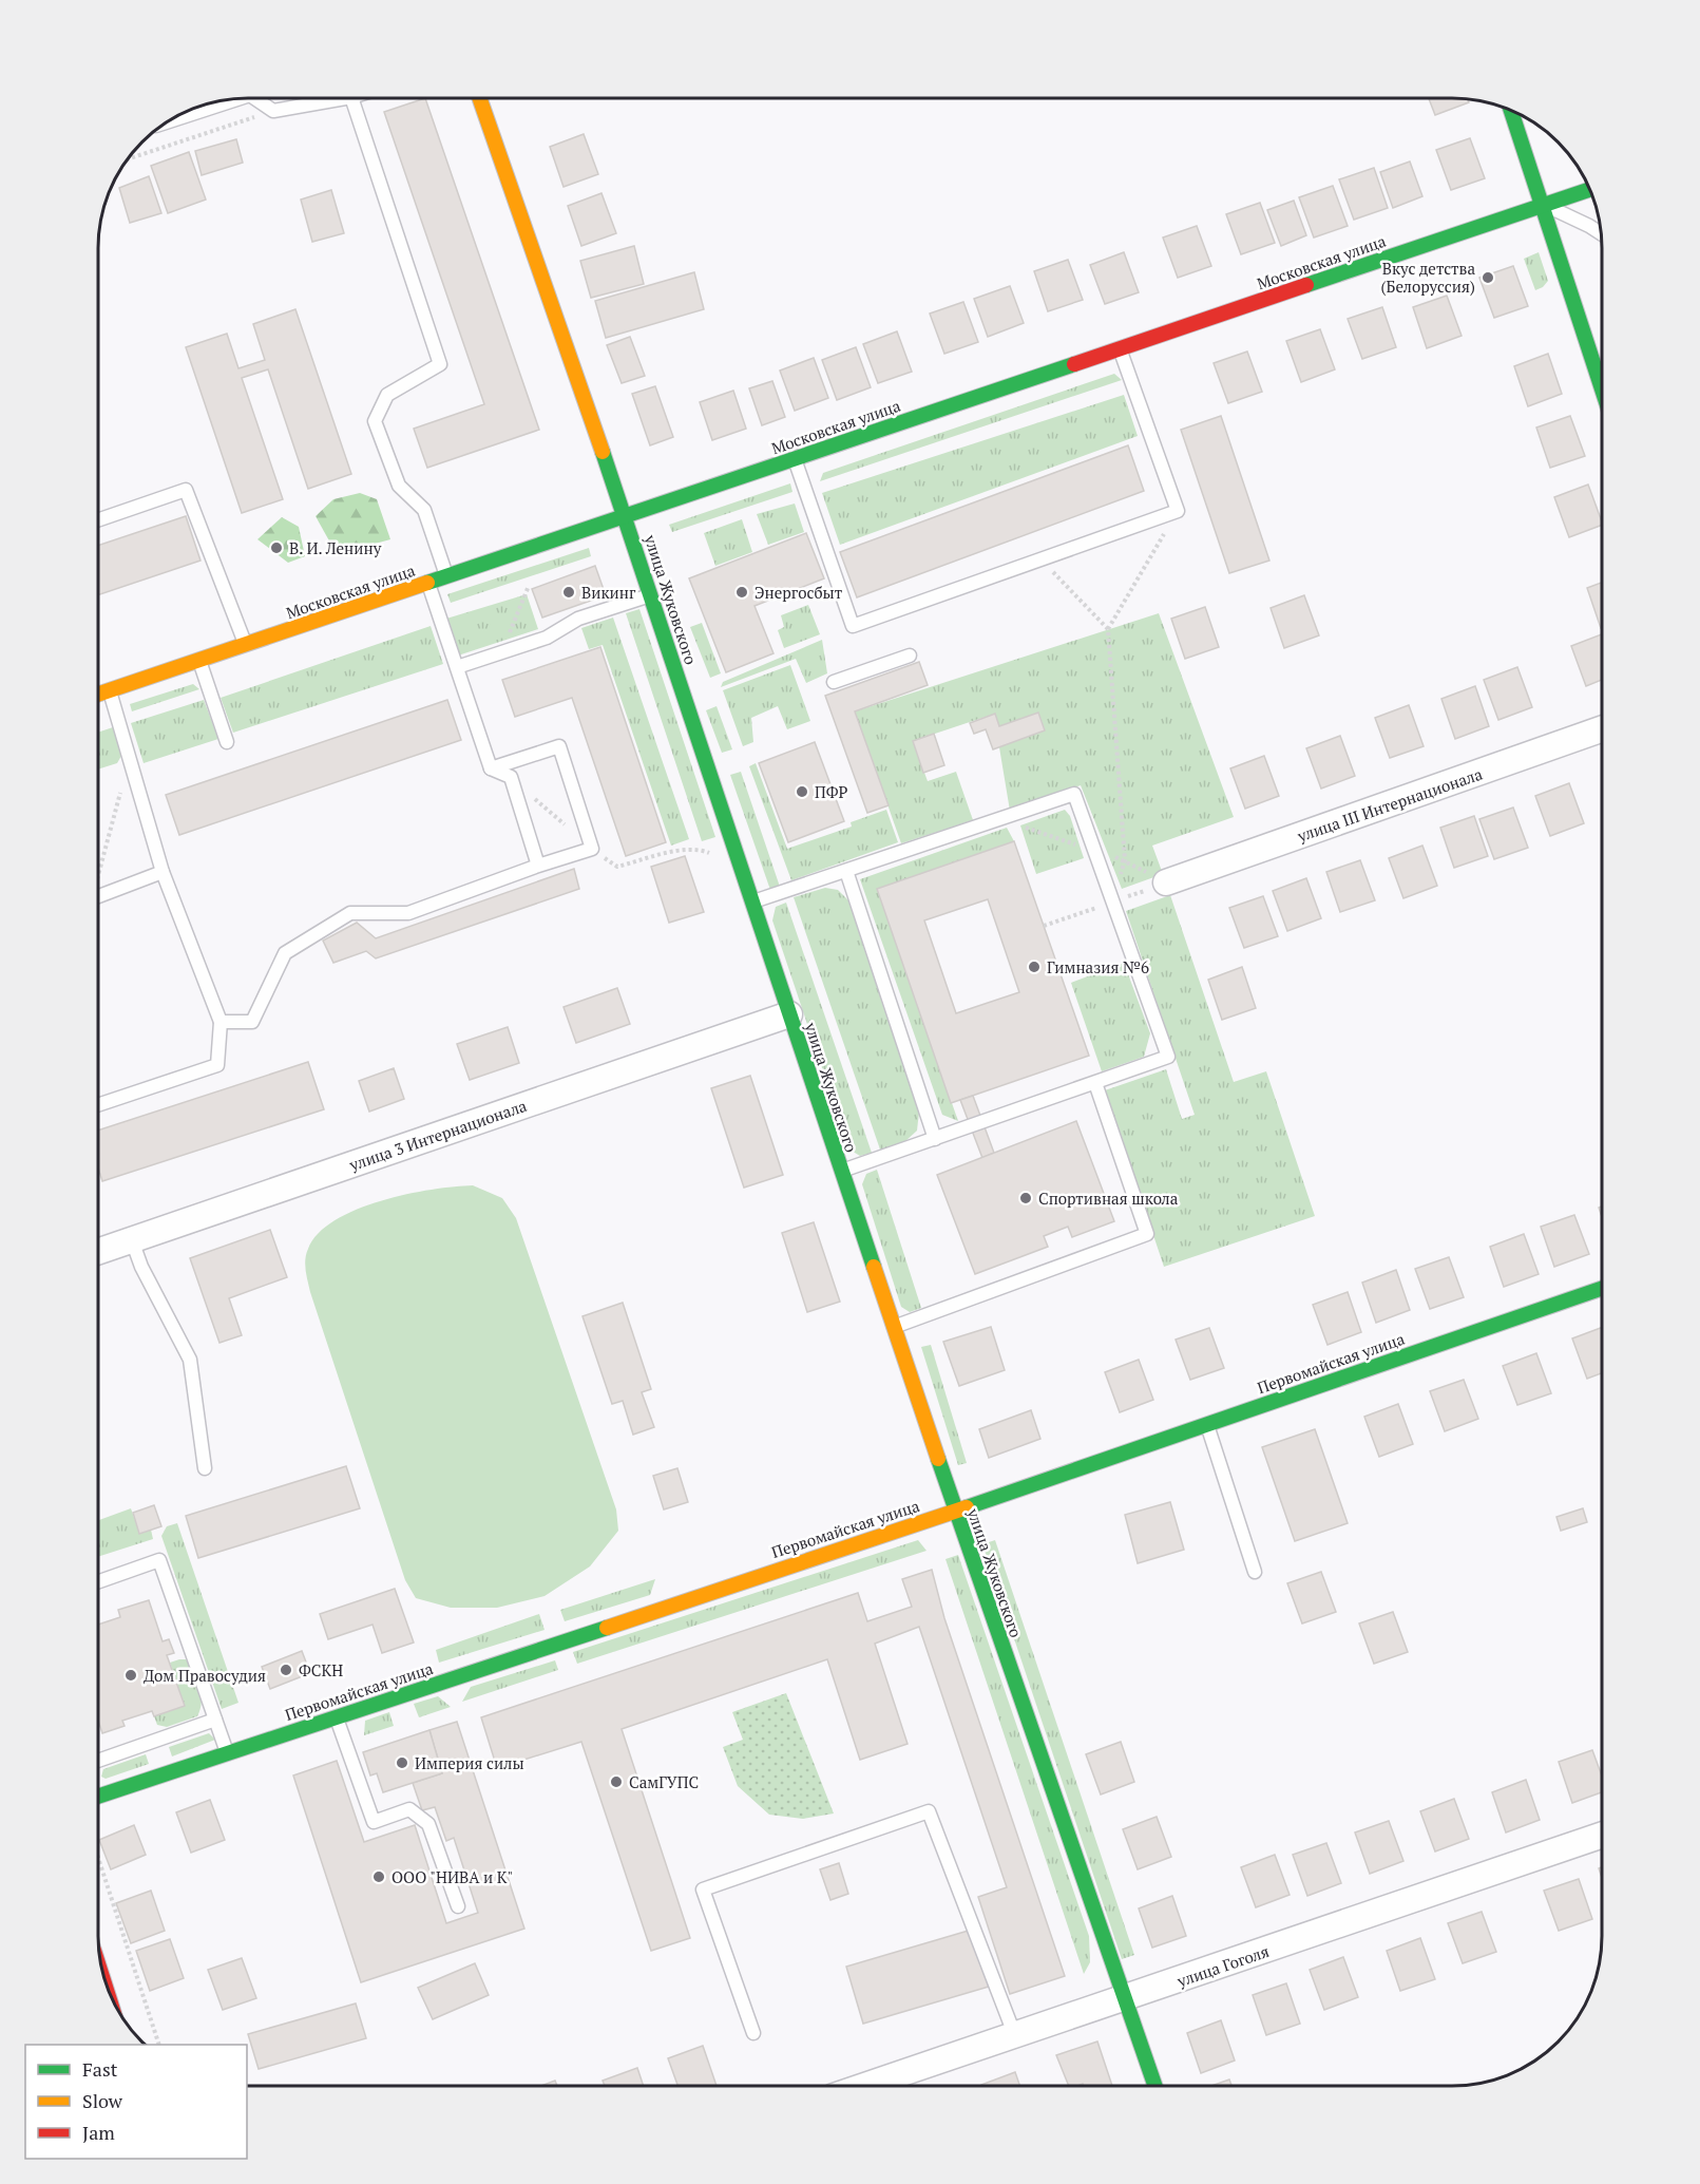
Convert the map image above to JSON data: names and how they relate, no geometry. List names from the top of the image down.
{
  "streets": {
    "street": [
      "Московская улица",
      "улица Жуковского",
      "улица III Интернационала",
      "улица 3 Интернационала",
      "Первомайская улица",
      "улица Гоголя"
    ]
  },
  "crossings": [
    ["Московская улица", "улица Жуковского"],
    ["улица Жуковского", "улица 3 Интернационала"],
    ["улица Жуковского", "Первомайская улица"],
    ["улица Жуковского", "улица Гоголя"]
  ],
  "places": [
    "Вкус детства (Белоруссия)",
    "В. И. Ленину",
    "Викинг",
    "Энергосбыт",
    "ПФР",
    "Гимназия №6",
    "Спортивная школа",
    "ФСКН",
    "Дом Правосудия",
    "Империя силы",
    "СамГУПС",
    "OOO \"НИВА и К\""
  ],
  "legend": ["Fast", "Slow", "Jam"]
}
